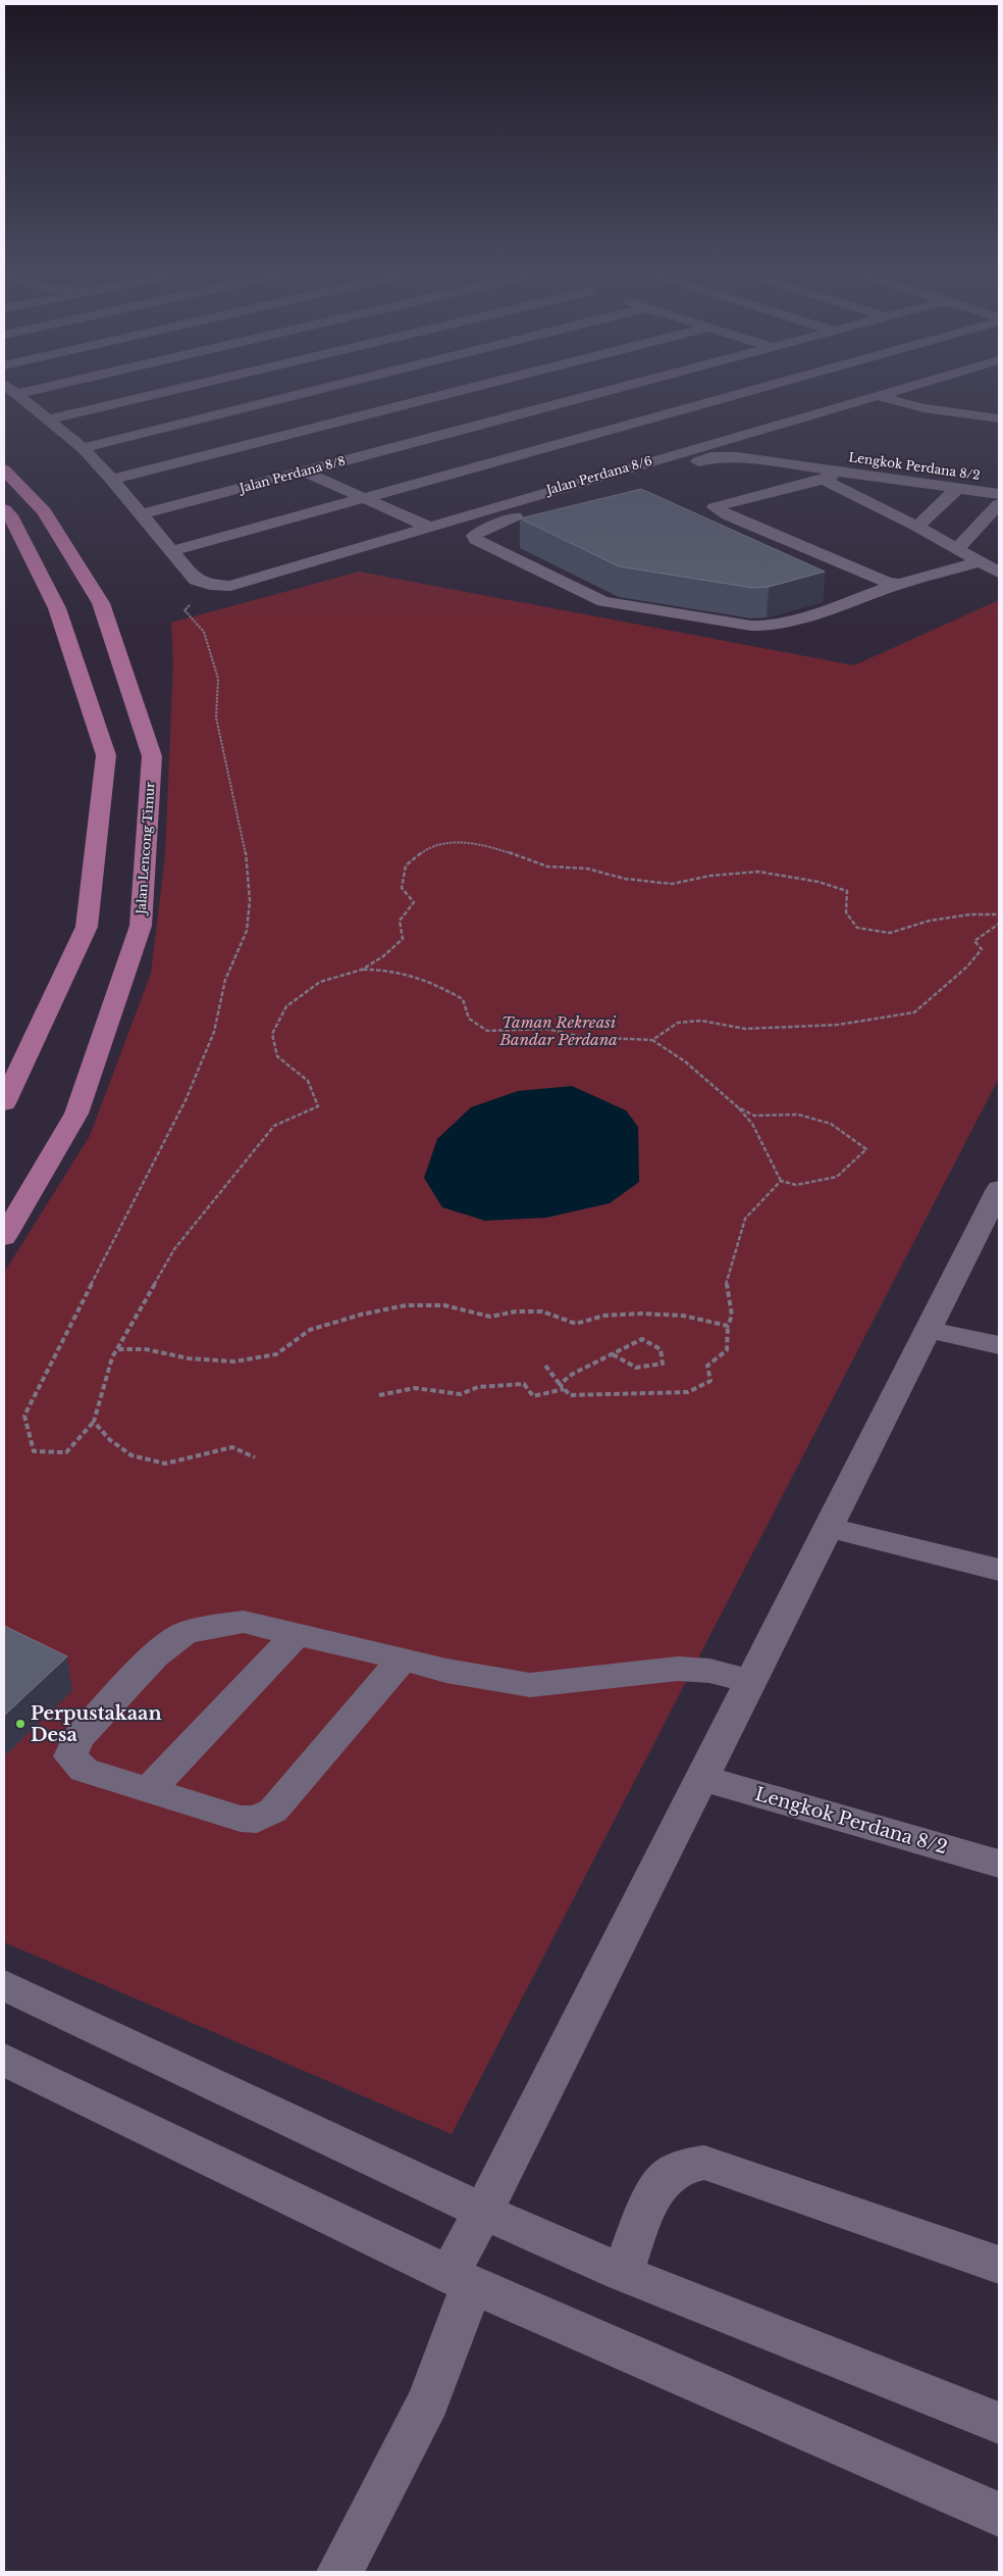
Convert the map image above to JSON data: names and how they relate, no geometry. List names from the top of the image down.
{
  "streets": {
    "highway": ["Jalan Lencong Timur"],
    "street": ["Lengkok Perdana 8/2", "Jalan Perdana 8/8", "Jalan Perdana 8/6"]
  },
  "parks": ["Taman Rekreasi Bandar Perdana"],
  "places": ["Perpustakaan Desa"]
}
